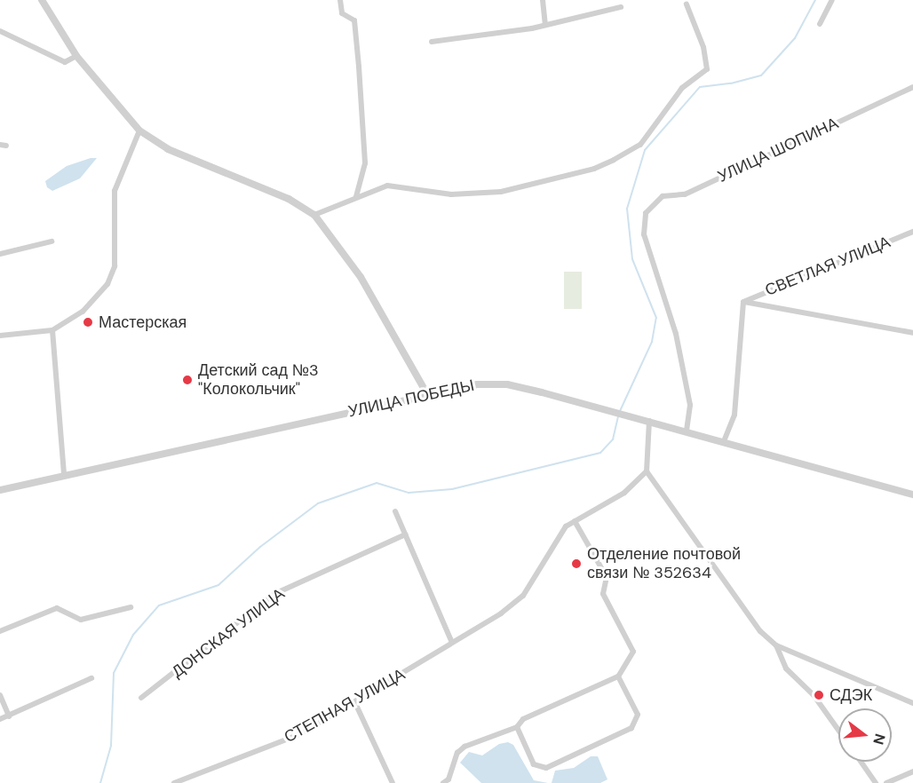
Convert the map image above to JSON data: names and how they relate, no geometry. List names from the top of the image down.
{
  "streets": {
    "street": [
      "УЛИЦА ШОПИНА",
      "СВЕТЛАЯ УЛИЦА",
      "УЛИЦА ПОБЕДЫ",
      "ДОНСКАЯ УЛИЦА",
      "СТЕПНАЯ УЛИЦА"
    ]
  },
  "crossings": [
    ["УЛИЦА ШОПИНА", "УЛИЦА ПОБЕДЫ"]
  ],
  "places": [
    "Мастерская",
    "Детский сад №3 \"Колокольчик\"",
    "Отделение почтовой связи № 352634",
    "СДЭК"
  ],
  "north": "right"
}
